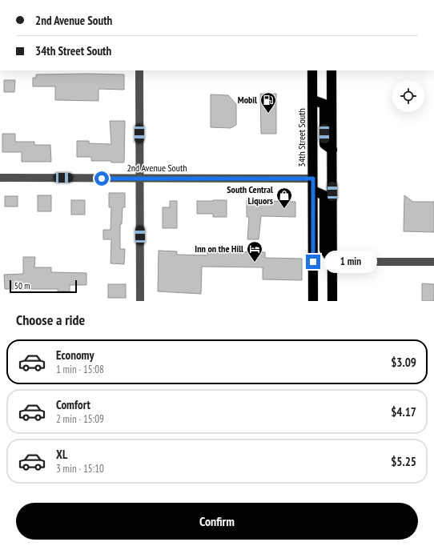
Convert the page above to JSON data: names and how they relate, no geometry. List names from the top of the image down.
{
  "streets": {
    "highway": ["34th Street South"],
    "street": ["2nd Avenue South"]
  },
  "crossings": [
    ["34th Street South", "2nd Avenue South"]
  ],
  "places": {
    "fuel station": ["Mobil"],
    "shop": ["South Central Liquors"],
    "hotel": ["Inn on the Hill"]
  },
  "scale_bar": "50 m",
  "page": {
    "banner": ["2nd Avenue South", "34th Street South"],
    "bubble": "1 min",
    "scale": "50 m",
    "heading": "Choose a ride",
    "list": [
      {
        "name": "Economy",
        "note": "1 min · 15:08",
        "value": "$3.09"
      },
      {
        "name": "Comfort",
        "note": "2 min · 15:09",
        "value": "$4.17"
      },
      {
        "name": "XL",
        "note": "3 min · 15:10",
        "value": "$5.25"
      }
    ],
    "buttons": "Confirm"
  }
}
